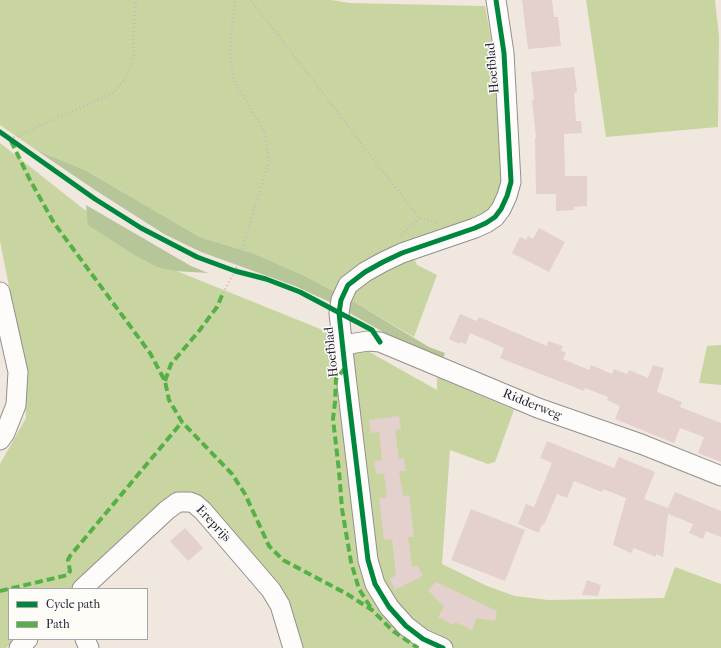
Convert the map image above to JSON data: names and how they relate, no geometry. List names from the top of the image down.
{
  "streets": {
    "street": ["Hoefblad", "Ridderweg", "Ereprijs"]
  },
  "crossings": [
    ["Hoefblad", "Ridderweg"]
  ],
  "legend": ["Cycle path", "Path"]
}
